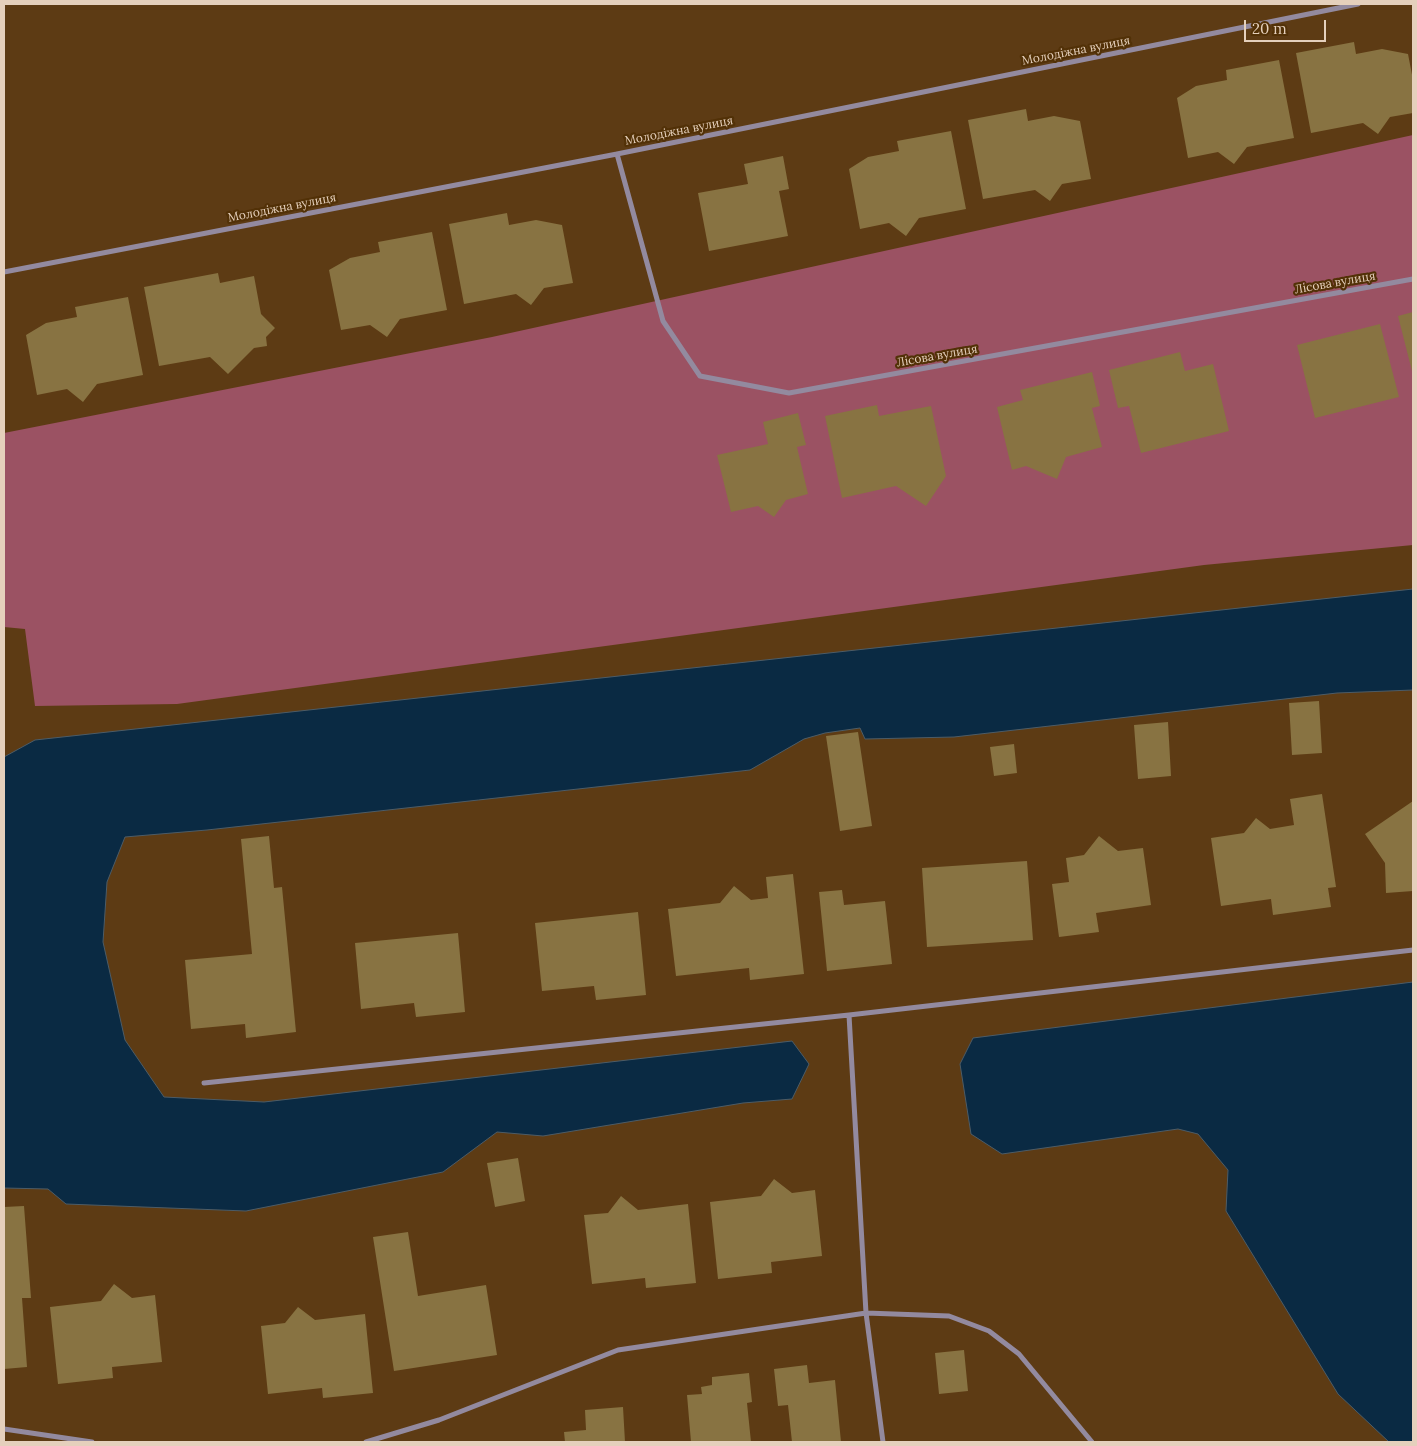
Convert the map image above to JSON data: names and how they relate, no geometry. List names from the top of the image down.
{
  "streets": {
    "street": ["Молодіжна вулиця", "Лісова вулиця"]
  },
  "crossings": [
    ["Молодіжна вулиця", "Лісова вулиця"]
  ],
  "scale_bar": "20 m"
}
